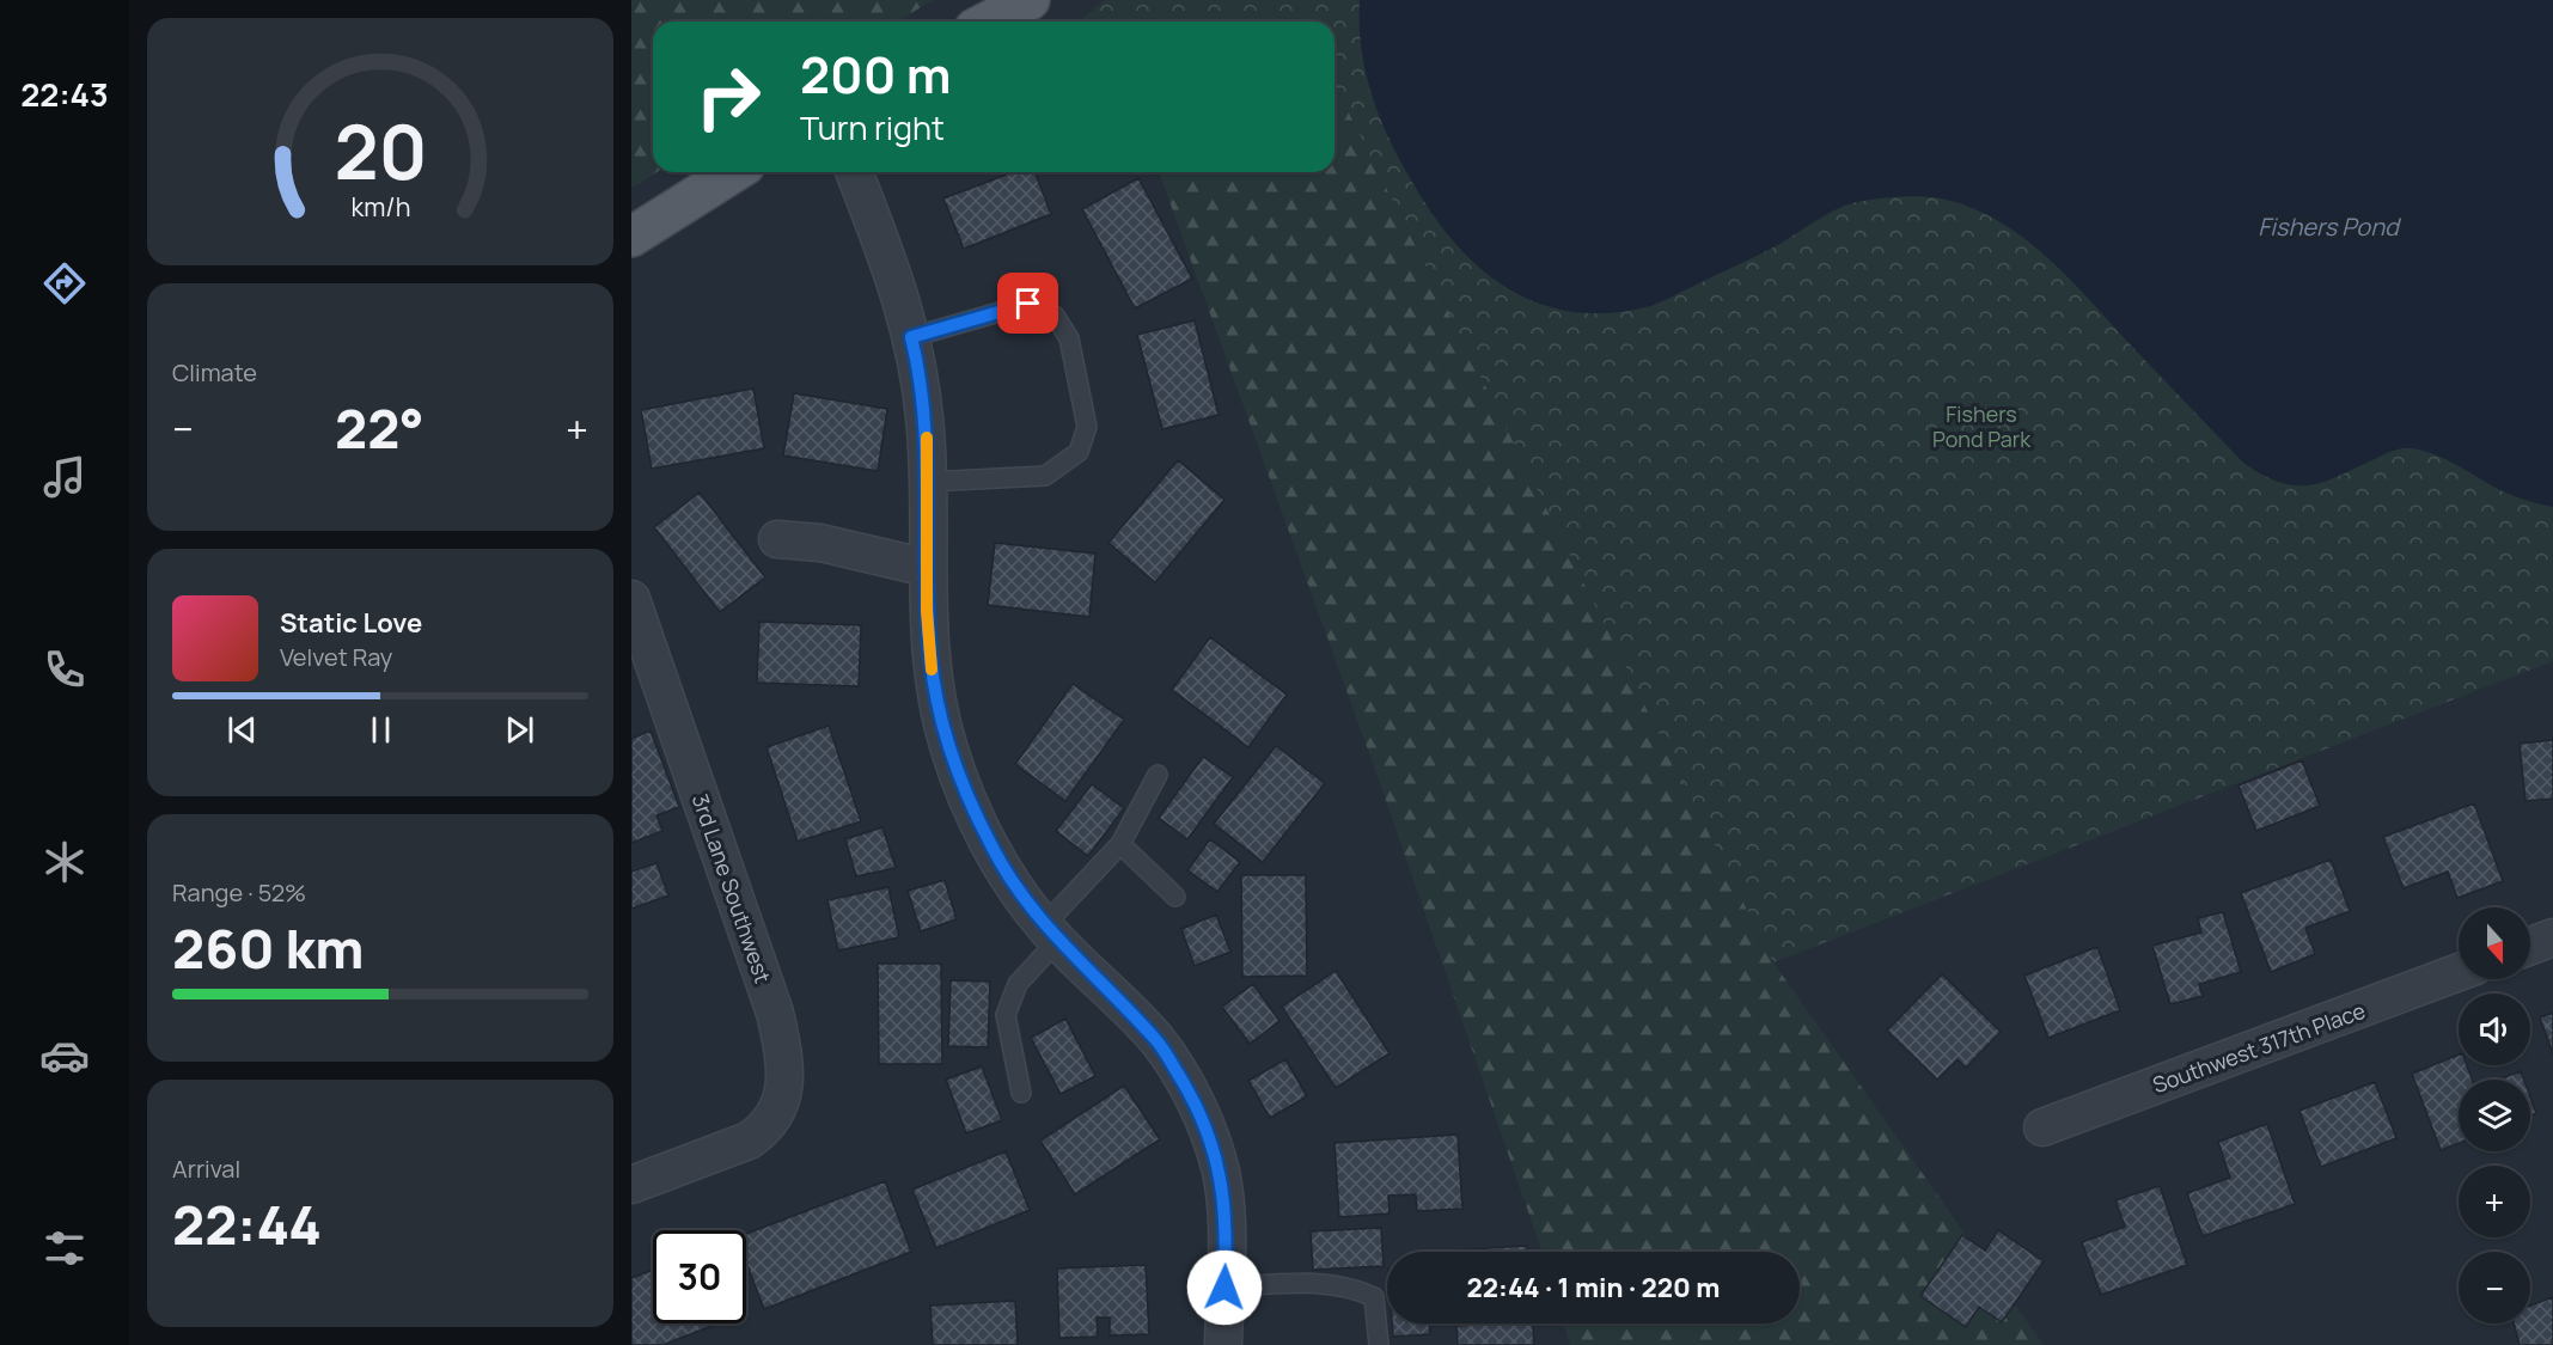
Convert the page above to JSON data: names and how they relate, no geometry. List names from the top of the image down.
{
  "streets": {
    "street": ["3rd Lane Southwest", "Southwest 317th Place"]
  },
  "water": ["Fishers Pond"],
  "parks": ["Fishers Pond Park"],
  "north": "bottom",
  "page": {
    "tabs": "22:43",
    "turn": ["200 m", "Turn right"],
    "tile": [
      "Climate",
      ["Range · 52%", "260 km"],
      ["Arrival", "22:44"]
    ],
    "heat": ["−", "22°", "+"],
    "song": ["Static Love", "Velvet Ray"],
    "map_buttons": ["+", "−"],
    "limit": "30",
    "trip": "22:44 · 1 min · 220 m",
    "gauge": ["20", "km/h"]
  }
}
